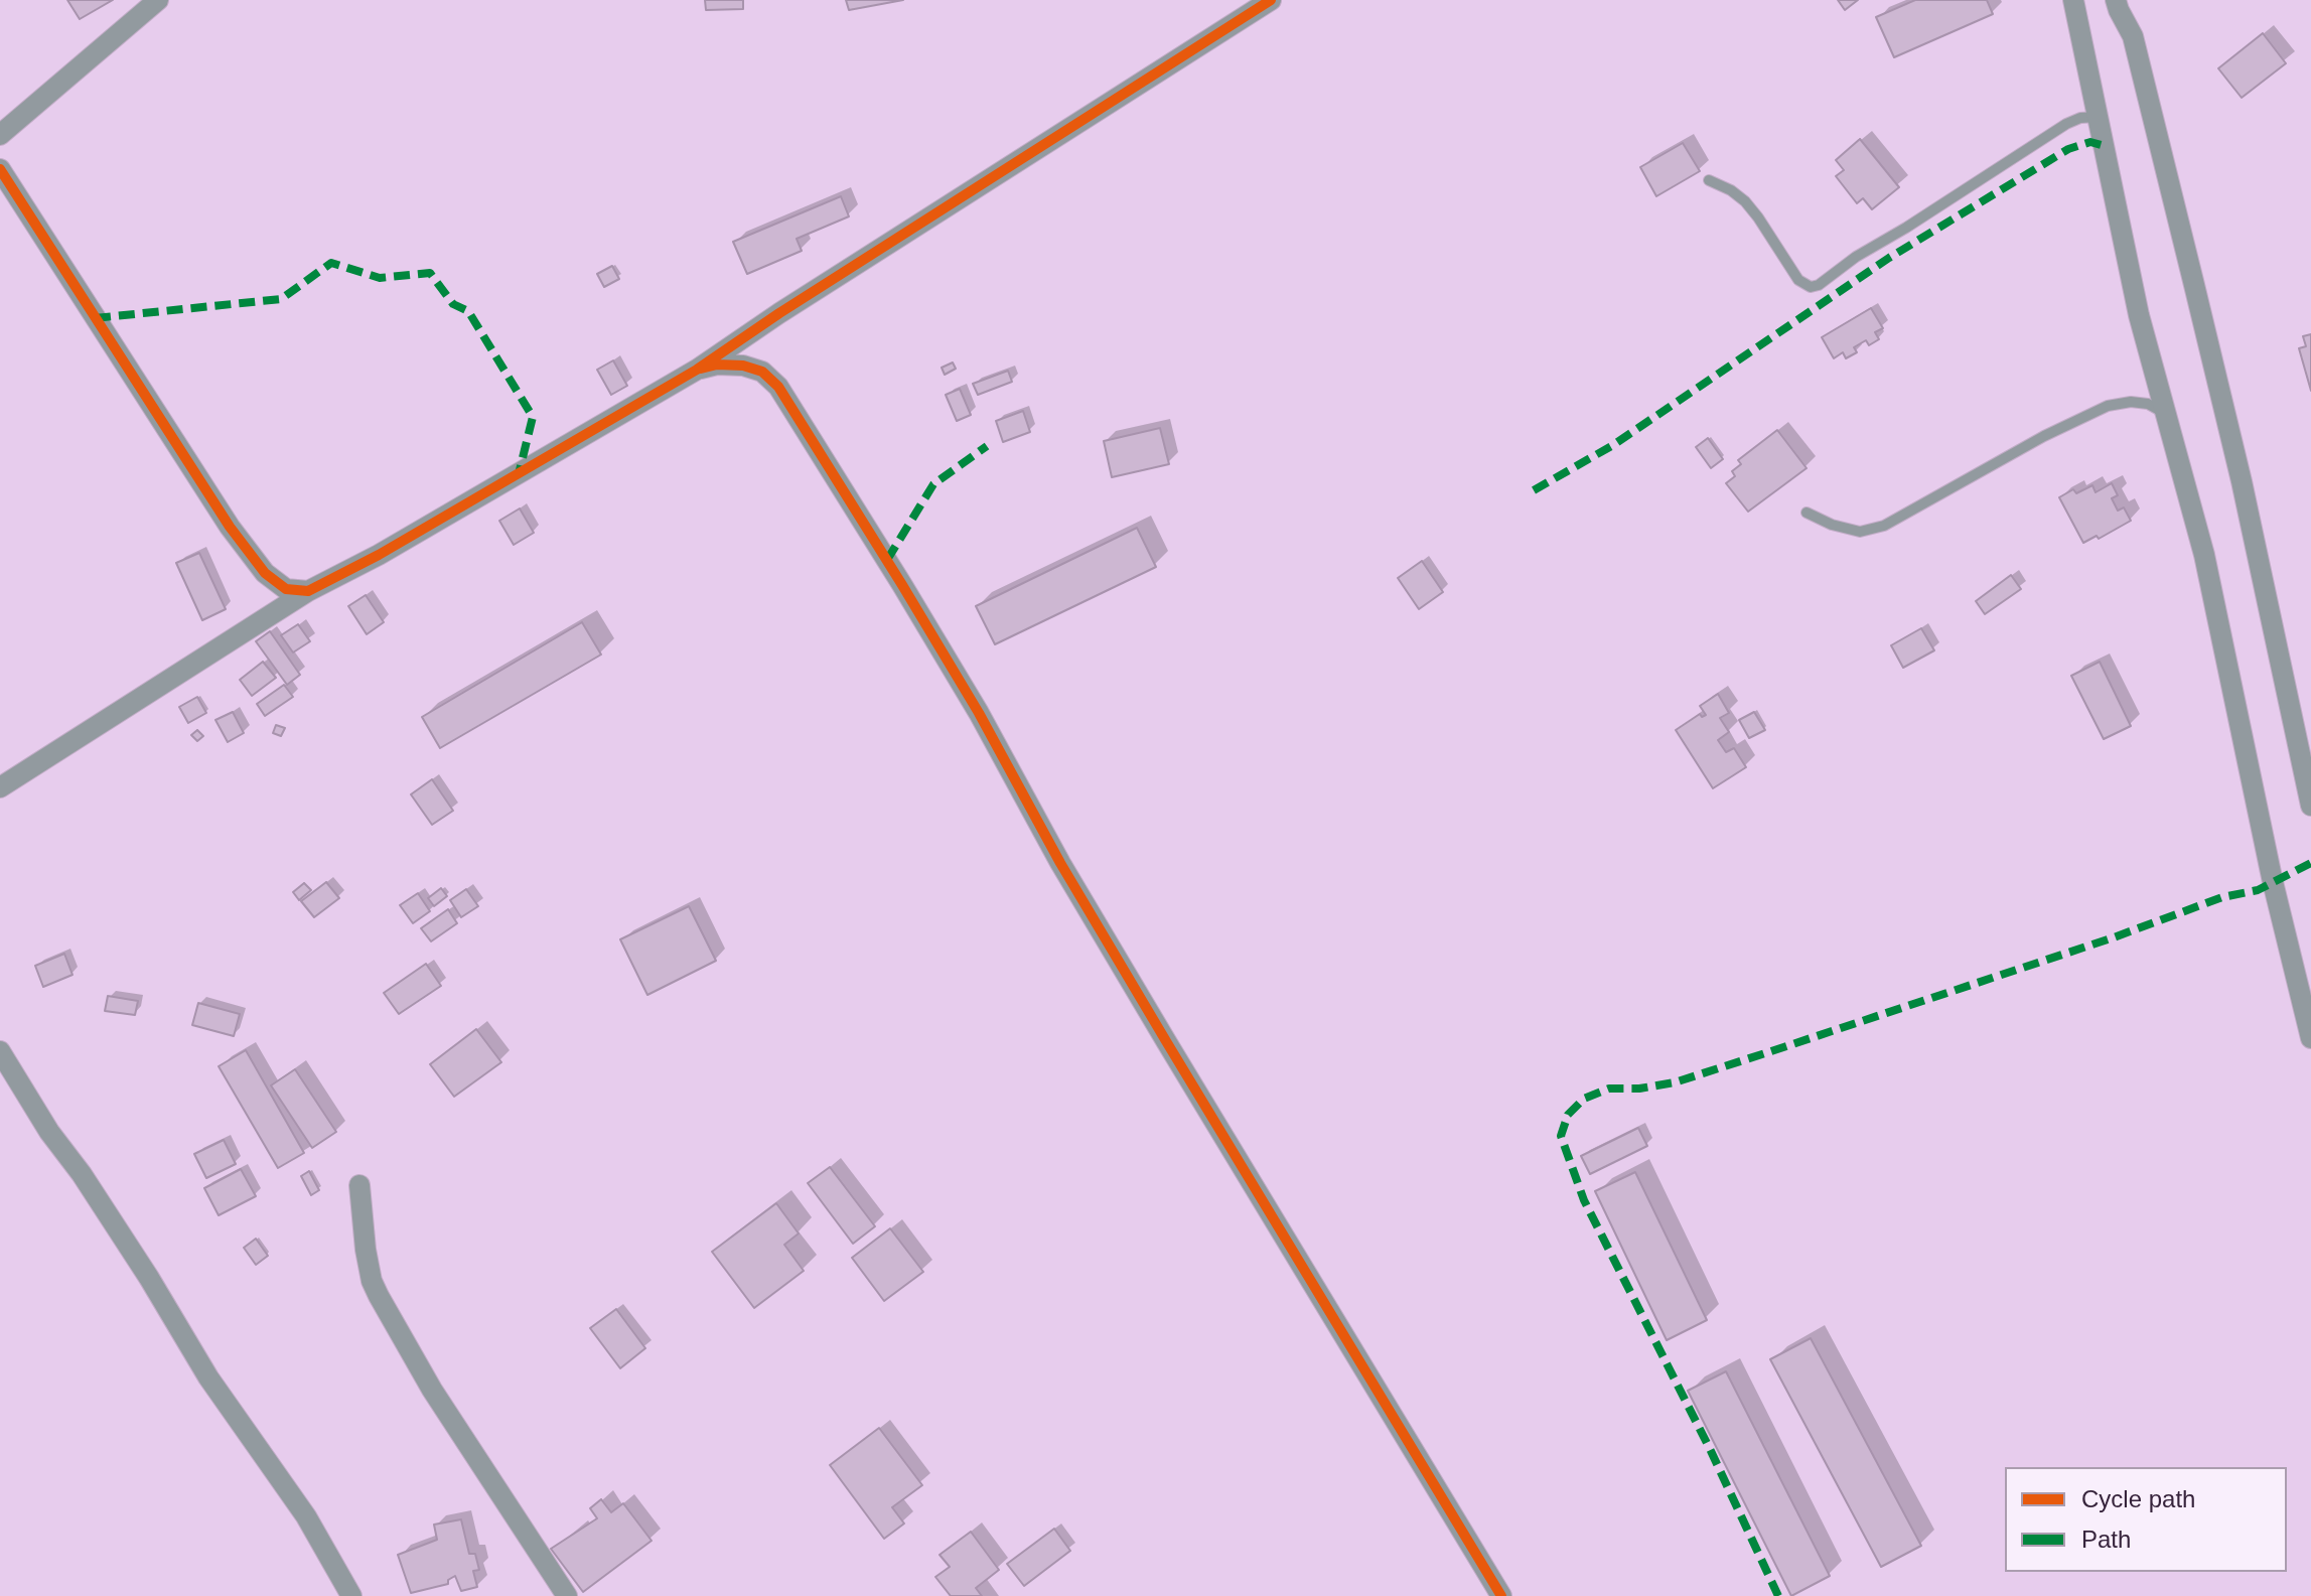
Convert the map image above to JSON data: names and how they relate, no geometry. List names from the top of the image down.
{
  "legend": ["Cycle path", "Path"]
}
